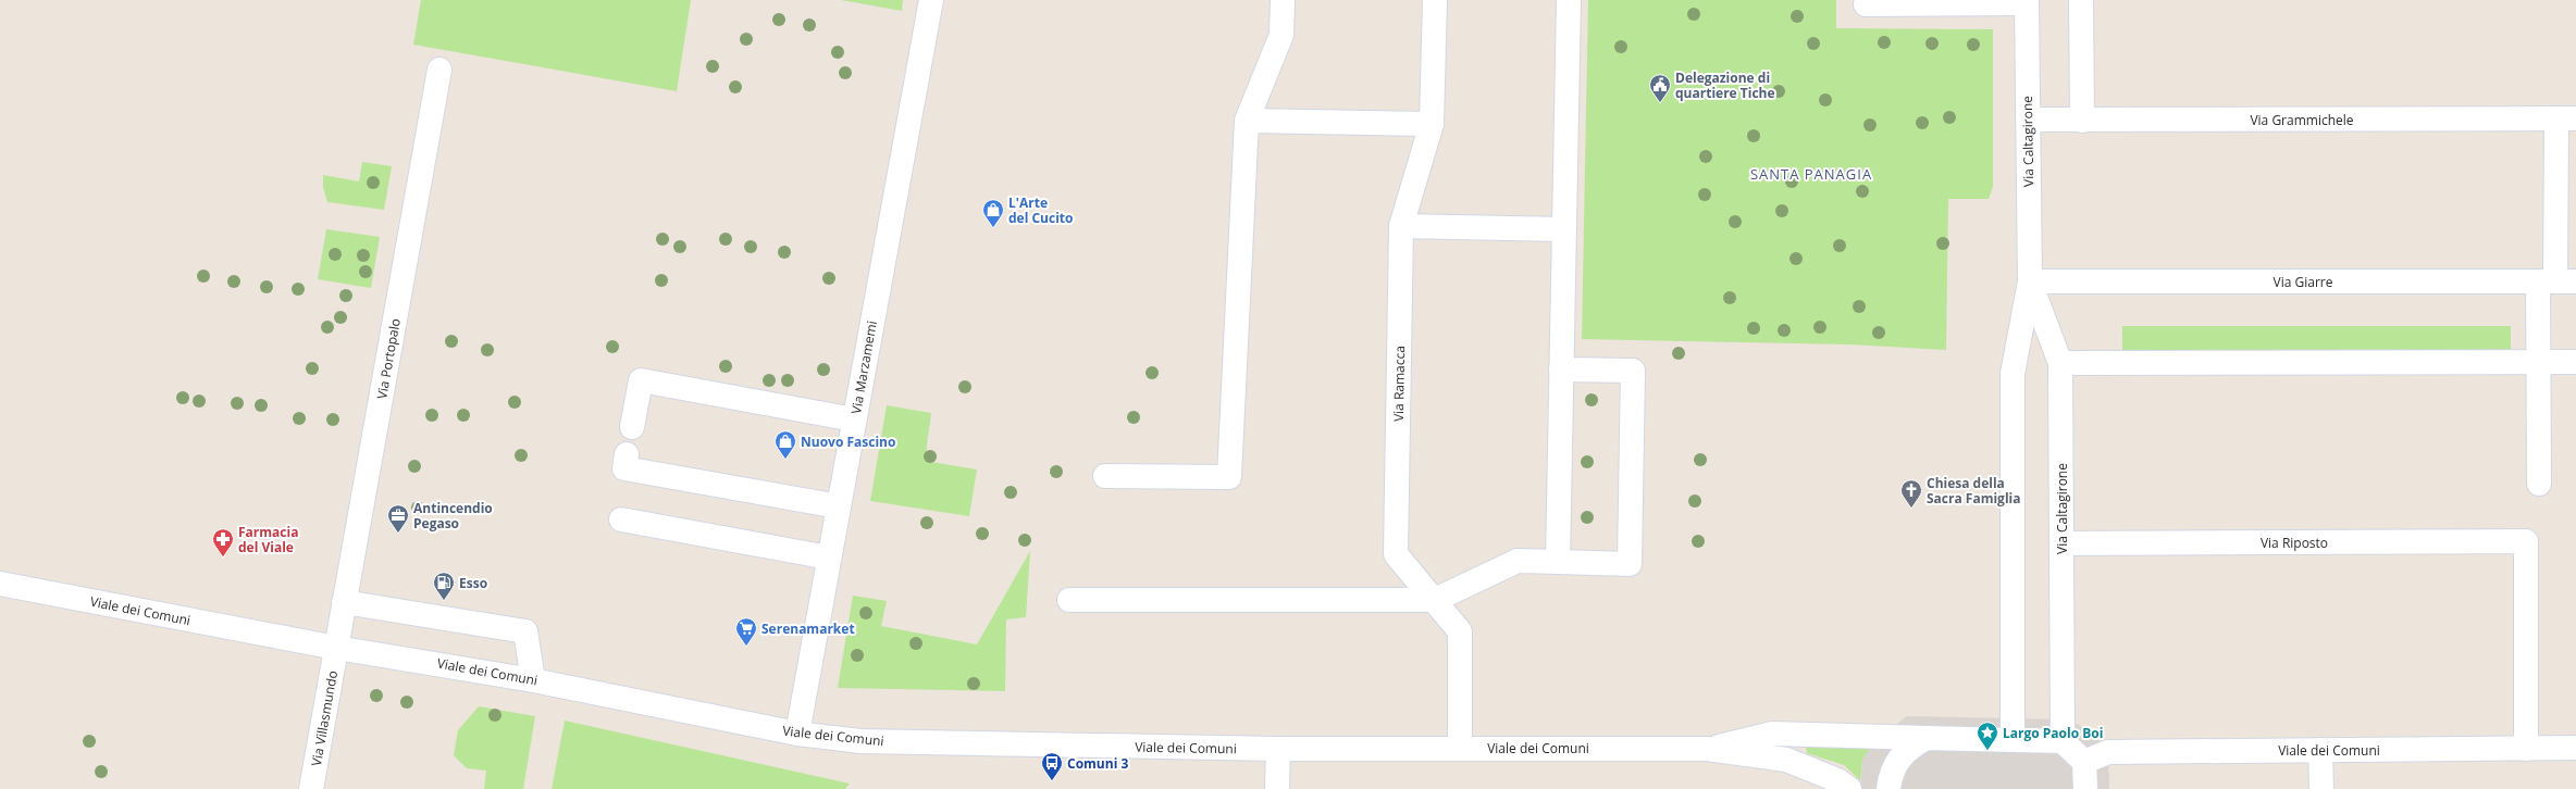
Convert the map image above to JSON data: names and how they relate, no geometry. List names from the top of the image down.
{
  "streets": {
    "street": [
      "Via Grammichele",
      "Via Caltagirone",
      "Via Giarre",
      "Via Portopalo",
      "Via Marzamemi",
      "Via Ramacca",
      "Via Riposto",
      "Viale dei Comuni",
      "Via Villasmundo"
    ]
  },
  "crossings": [
    ["Via Grammichele", "Via Caltagirone"],
    ["Via Caltagirone", "Via Giarre"],
    ["Via Caltagirone", "Via Riposto"],
    ["Via Portopalo", "Viale dei Comuni"],
    ["Via Portopalo", "Via Villasmundo"],
    ["Via Marzamemi", "Viale dei Comuni"],
    ["Via Ramacca", "Viale dei Comuni"],
    ["Via Riposto", "Viale dei Comuni"],
    ["Viale dei Comuni", "Via Villasmundo"]
  ],
  "districts": ["SANTA PANAGIA"],
  "places": {
    "public building": ["Delegazione di quartiere Tiche"],
    "shop": ["L'Arte del Cucito", "Nuovo Fascino"],
    "church": ["Chiesa della Sacra Famiglia"],
    "office": ["Antincendio Pegaso"],
    "pharmacy": ["Farmacia del Viale"],
    "fuel station": ["Esso"],
    "supermarket": ["Serenamarket"],
    "place": ["Largo Paolo Boi"],
    "bus stop": ["Comuni 3"]
  }
}
